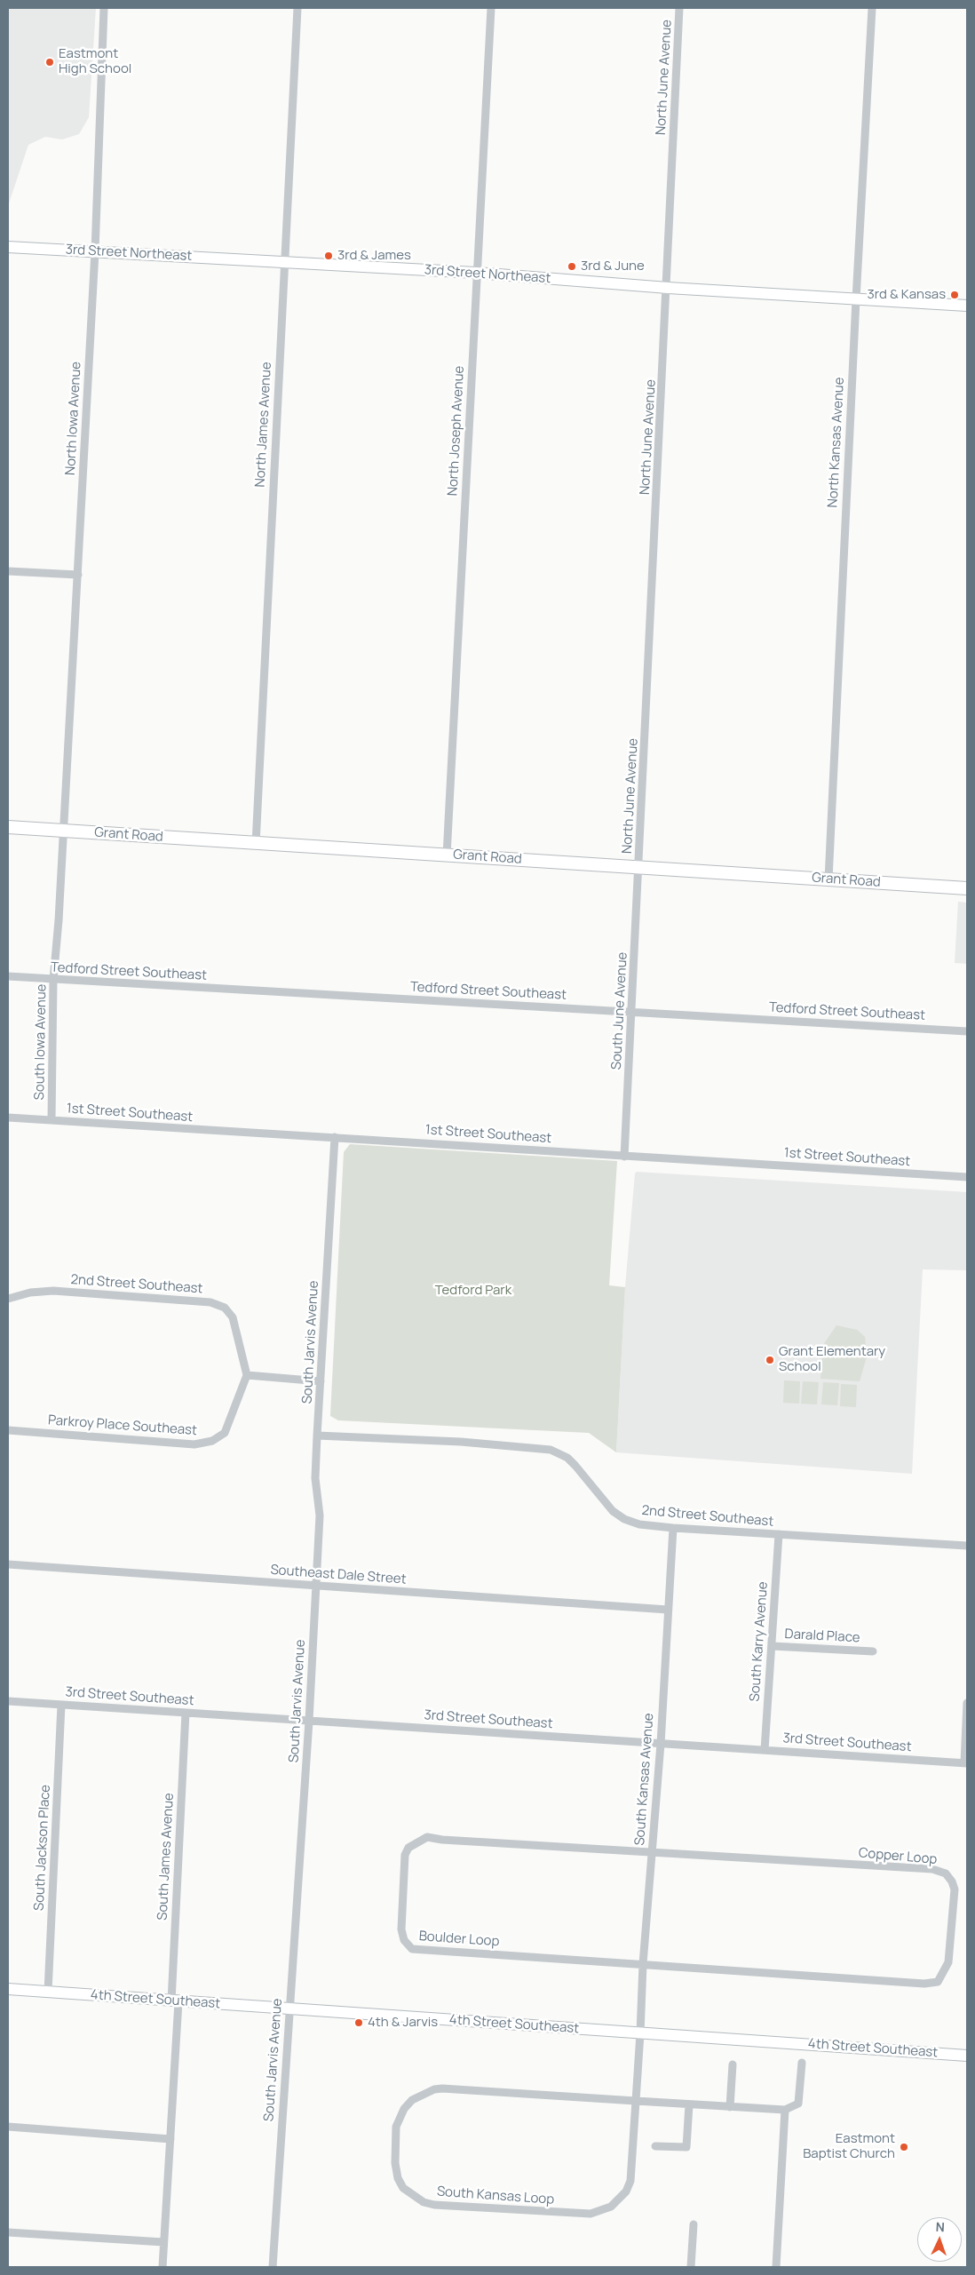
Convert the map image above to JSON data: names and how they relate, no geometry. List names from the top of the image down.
{
  "streets": {
    "main road": ["Grant Road"],
    "street": [
      "North June Avenue",
      "3rd Street Northeast",
      "North Iowa Avenue",
      "North James Avenue",
      "North Joseph Avenue",
      "North Kansas Avenue",
      "Tedford Street Southeast",
      "South June Avenue",
      "South Iowa Avenue",
      "1st Street Southeast",
      "2nd Street Southeast",
      "South Jarvis Avenue",
      "Parkroy Place Southeast",
      "Southeast Dale Street",
      "Darald Place",
      "South Karry Avenue",
      "3rd Street Southeast",
      "South Kansas Avenue",
      "South Jackson Place",
      "South James Avenue",
      "Copper Loop",
      "Boulder Loop",
      "4th Street Southeast",
      "South Kansas Loop"
    ]
  },
  "crossings": [
    ["North June Avenue", "3rd Street Northeast"],
    ["North June Avenue", "Grant Road"],
    ["North June Avenue", "South June Avenue"],
    ["3rd Street Northeast", "North Iowa Avenue"],
    ["3rd Street Northeast", "North James Avenue"],
    ["3rd Street Northeast", "North Joseph Avenue"],
    ["3rd Street Northeast", "North Kansas Avenue"],
    ["North Iowa Avenue", "Grant Road"],
    ["North Iowa Avenue", "South Iowa Avenue"],
    ["North James Avenue", "Grant Road"],
    ["North Joseph Avenue", "Grant Road"],
    ["North Kansas Avenue", "Grant Road"],
    ["Grant Road", "South June Avenue"],
    ["Grant Road", "South Iowa Avenue"],
    ["Tedford Street Southeast", "South June Avenue"],
    ["Tedford Street Southeast", "South Iowa Avenue"],
    ["South June Avenue", "1st Street Southeast"],
    ["South Iowa Avenue", "1st Street Southeast"],
    ["1st Street Southeast", "South Jarvis Avenue"],
    ["2nd Street Southeast", "South Jarvis Avenue"],
    ["2nd Street Southeast", "Parkroy Place Southeast"],
    ["2nd Street Southeast", "South Karry Avenue"],
    ["2nd Street Southeast", "South Kansas Avenue"],
    ["South Jarvis Avenue", "Southeast Dale Street"],
    ["South Jarvis Avenue", "3rd Street Southeast"],
    ["South Jarvis Avenue", "4th Street Southeast"],
    ["Southeast Dale Street", "South Kansas Avenue"],
    ["Darald Place", "South Karry Avenue"],
    ["South Karry Avenue", "3rd Street Southeast"],
    ["3rd Street Southeast", "South Kansas Avenue"],
    ["3rd Street Southeast", "South Jackson Place"],
    ["3rd Street Southeast", "South James Avenue"],
    ["South Kansas Avenue", "Copper Loop"],
    ["South Kansas Avenue", "Boulder Loop"],
    ["South Kansas Avenue", "4th Street Southeast"],
    ["South Kansas Avenue", "South Kansas Loop"],
    ["South Jackson Place", "4th Street Southeast"],
    ["South James Avenue", "4th Street Southeast"],
    ["Copper Loop", "Boulder Loop"],
    ["4th Street Southeast", "South Kansas Loop"]
  ],
  "parks": ["Tedford Park"],
  "places": [
    "Eastmont High School",
    "3rd & James",
    "3rd & June",
    "3rd & Kansas",
    "Grant Elementary School",
    "4th & Jarvis",
    "Eastmont Baptist Church"
  ],
  "north": "top"
}
